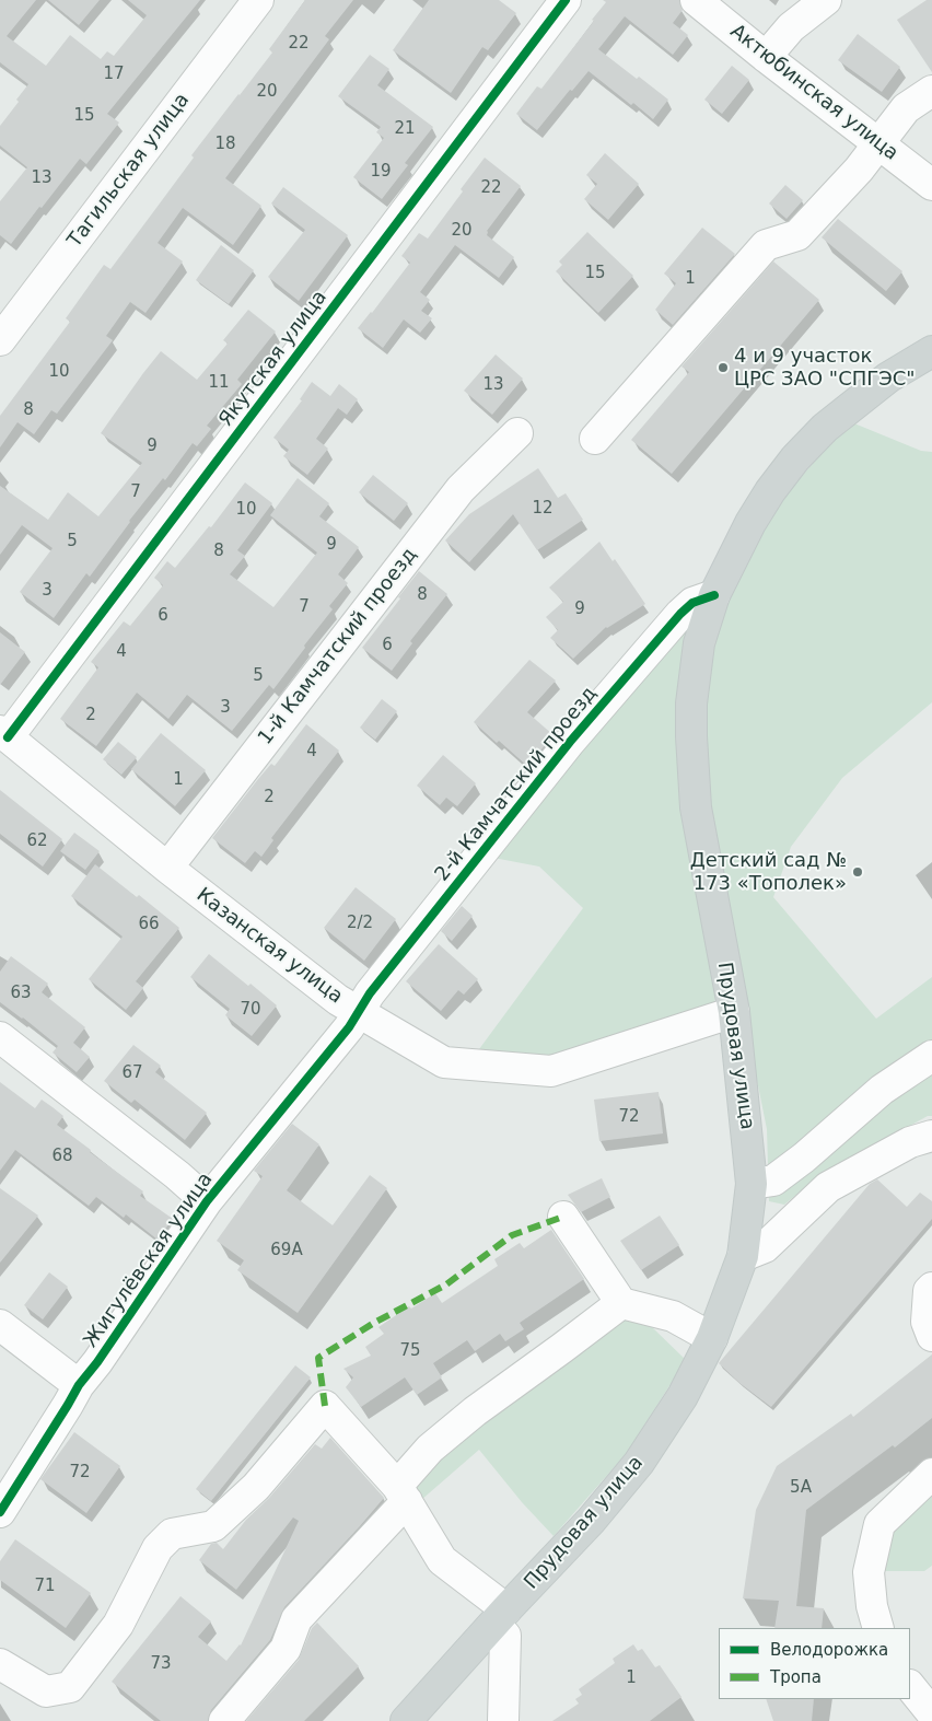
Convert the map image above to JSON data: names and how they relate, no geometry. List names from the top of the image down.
{
  "streets": {
    "main road": ["Прудовая улица"],
    "street": [
      "Актюбинская улица",
      "Тагильская улица",
      "Якутская улица",
      "1-й Камчатский проезд",
      "2-й Камчатский проезд",
      "Казанская улица",
      "Жигулёвская улица"
    ]
  },
  "crossings": [
    ["Якутская улица", "Казанская улица"],
    ["1-й Камчатский проезд", "Казанская улица"],
    ["2-й Камчатский проезд", "Казанская улица"],
    ["2-й Камчатский проезд", "Прудовая улица"],
    ["2-й Камчатский проезд", "Жигулёвская улица"],
    ["Казанская улица", "Прудовая улица"],
    ["Казанская улица", "Жигулёвская улица"]
  ],
  "places": ["4 и 9 участок ЦРС ЗАО \"СПГЭС\"", "Детский сад № 173 «Тополек»"],
  "house_numbers": [
    "22",
    "17",
    "20",
    "15",
    "21",
    "18",
    "19",
    "13",
    "22",
    "20",
    "15",
    "1",
    "10",
    "11",
    "13",
    "8",
    "9",
    "7",
    "12",
    "10",
    "5",
    "9",
    "8",
    "3",
    "8",
    "7",
    "9",
    "6",
    "6",
    "4",
    "5",
    "3",
    "2",
    "4",
    "1",
    "2",
    "62",
    "2/2",
    "66",
    "63",
    "70",
    "67",
    "72",
    "68",
    "69А",
    "75",
    "72",
    "5А",
    "71",
    "73",
    "1"
  ],
  "legend": ["Велодорожка", "Тропа"]
}
